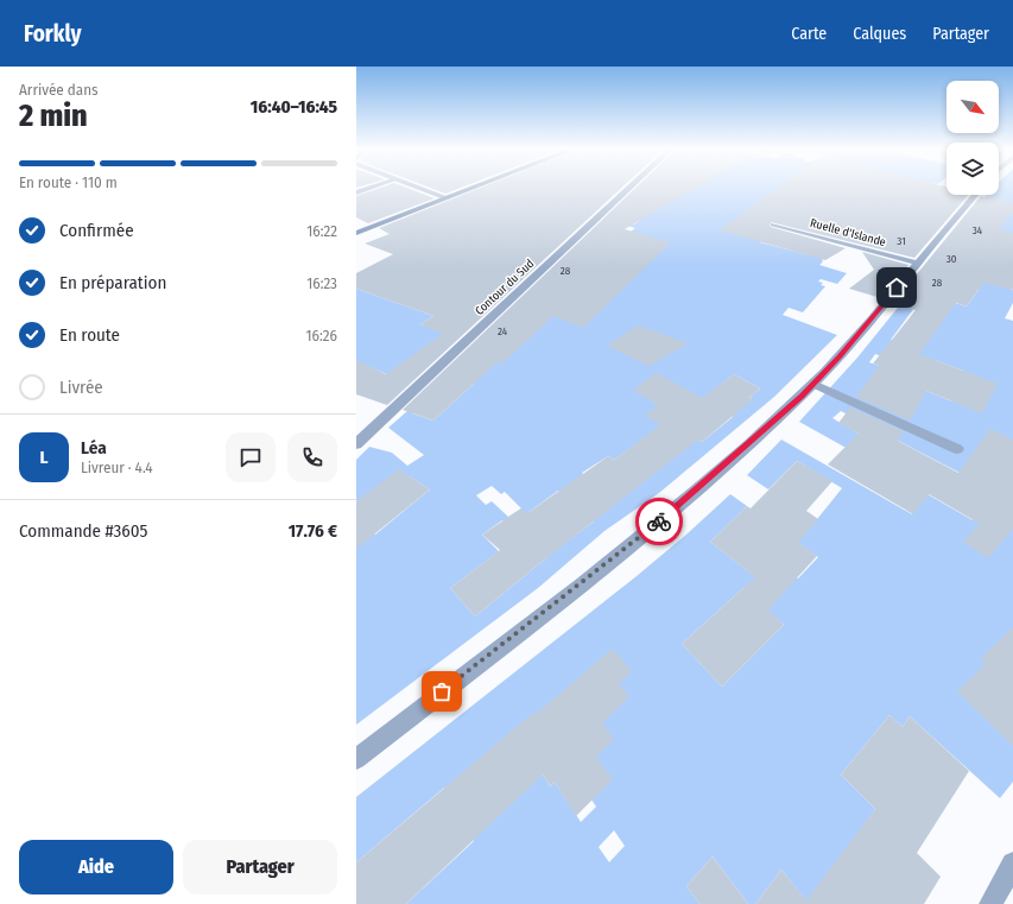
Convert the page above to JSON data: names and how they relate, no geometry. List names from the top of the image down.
{
  "streets": {
    "street": ["Ruelle d'Islande", "Contour du Sud"]
  },
  "house_numbers": [
    "34",
    "31",
    "30",
    "28",
    "28",
    "24"
  ],
  "north": "bottom right",
  "page": {
    "header": "Forkly",
    "nav": ["Carte", "Calques", "Partager"],
    "heading": ["2 min", "Arrivée dans", "16:40–16:45"],
    "panel": [
      "Léa",
      "Livreur · 4.4",
      "Commande #3605",
      "17.76 €"
    ],
    "bar": "En route · 110 m",
    "list": [
      ["Confirmée", "16:22"],
      ["En préparation", "16:23"],
      ["En route", "16:26"],
      "Livrée"
    ],
    "round": "L",
    "buttons": ["Aide", "Partager"]
  }
}
